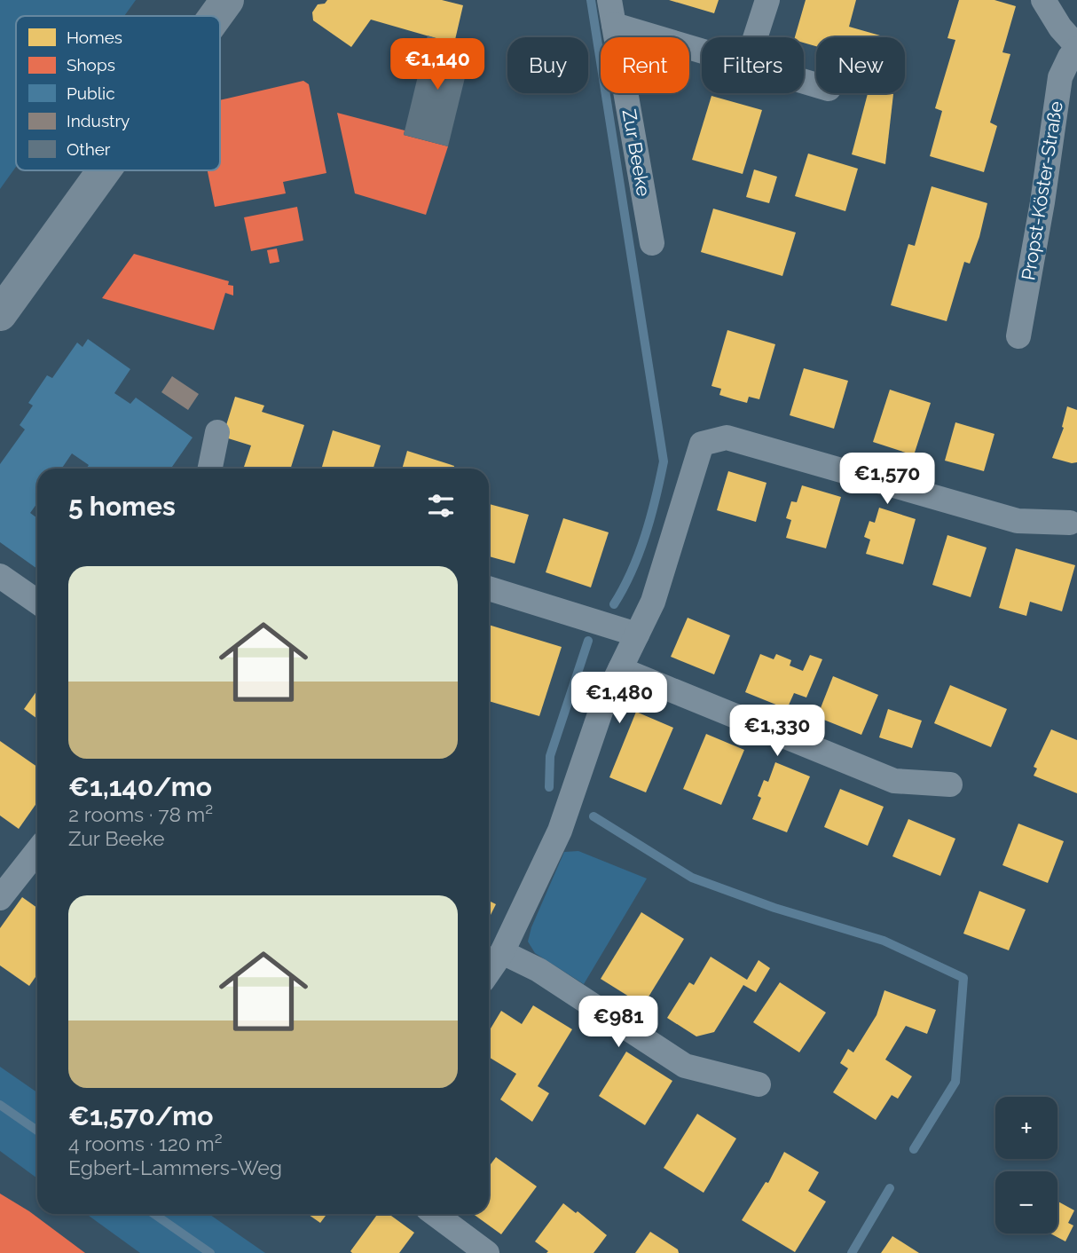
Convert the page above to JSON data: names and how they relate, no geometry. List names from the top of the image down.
{
  "streets": {
    "street": ["Zur Beeke", "Propst-Köster-Straße"]
  },
  "legend": [
    "Homes",
    "Shops",
    "Public",
    "Industry",
    "Other"
  ],
  "page": {
    "chip": [
      "Buy",
      "Rent",
      "Filters",
      "New"
    ],
    "price": [
      "€1,140",
      "€1,570",
      "€1,480",
      "€1,330",
      "€981"
    ],
    "heading": "5 homes",
    "list": [
      {
        "name": "€1,140/mo",
        "note": "2 rooms · 78 m² · Zur Beeke"
      },
      {
        "name": "€1,570/mo",
        "note": "4 rooms · 120 m² · Egbert-Lammers-Weg"
      }
    ],
    "map_buttons": ["+", "−"]
  }
}
